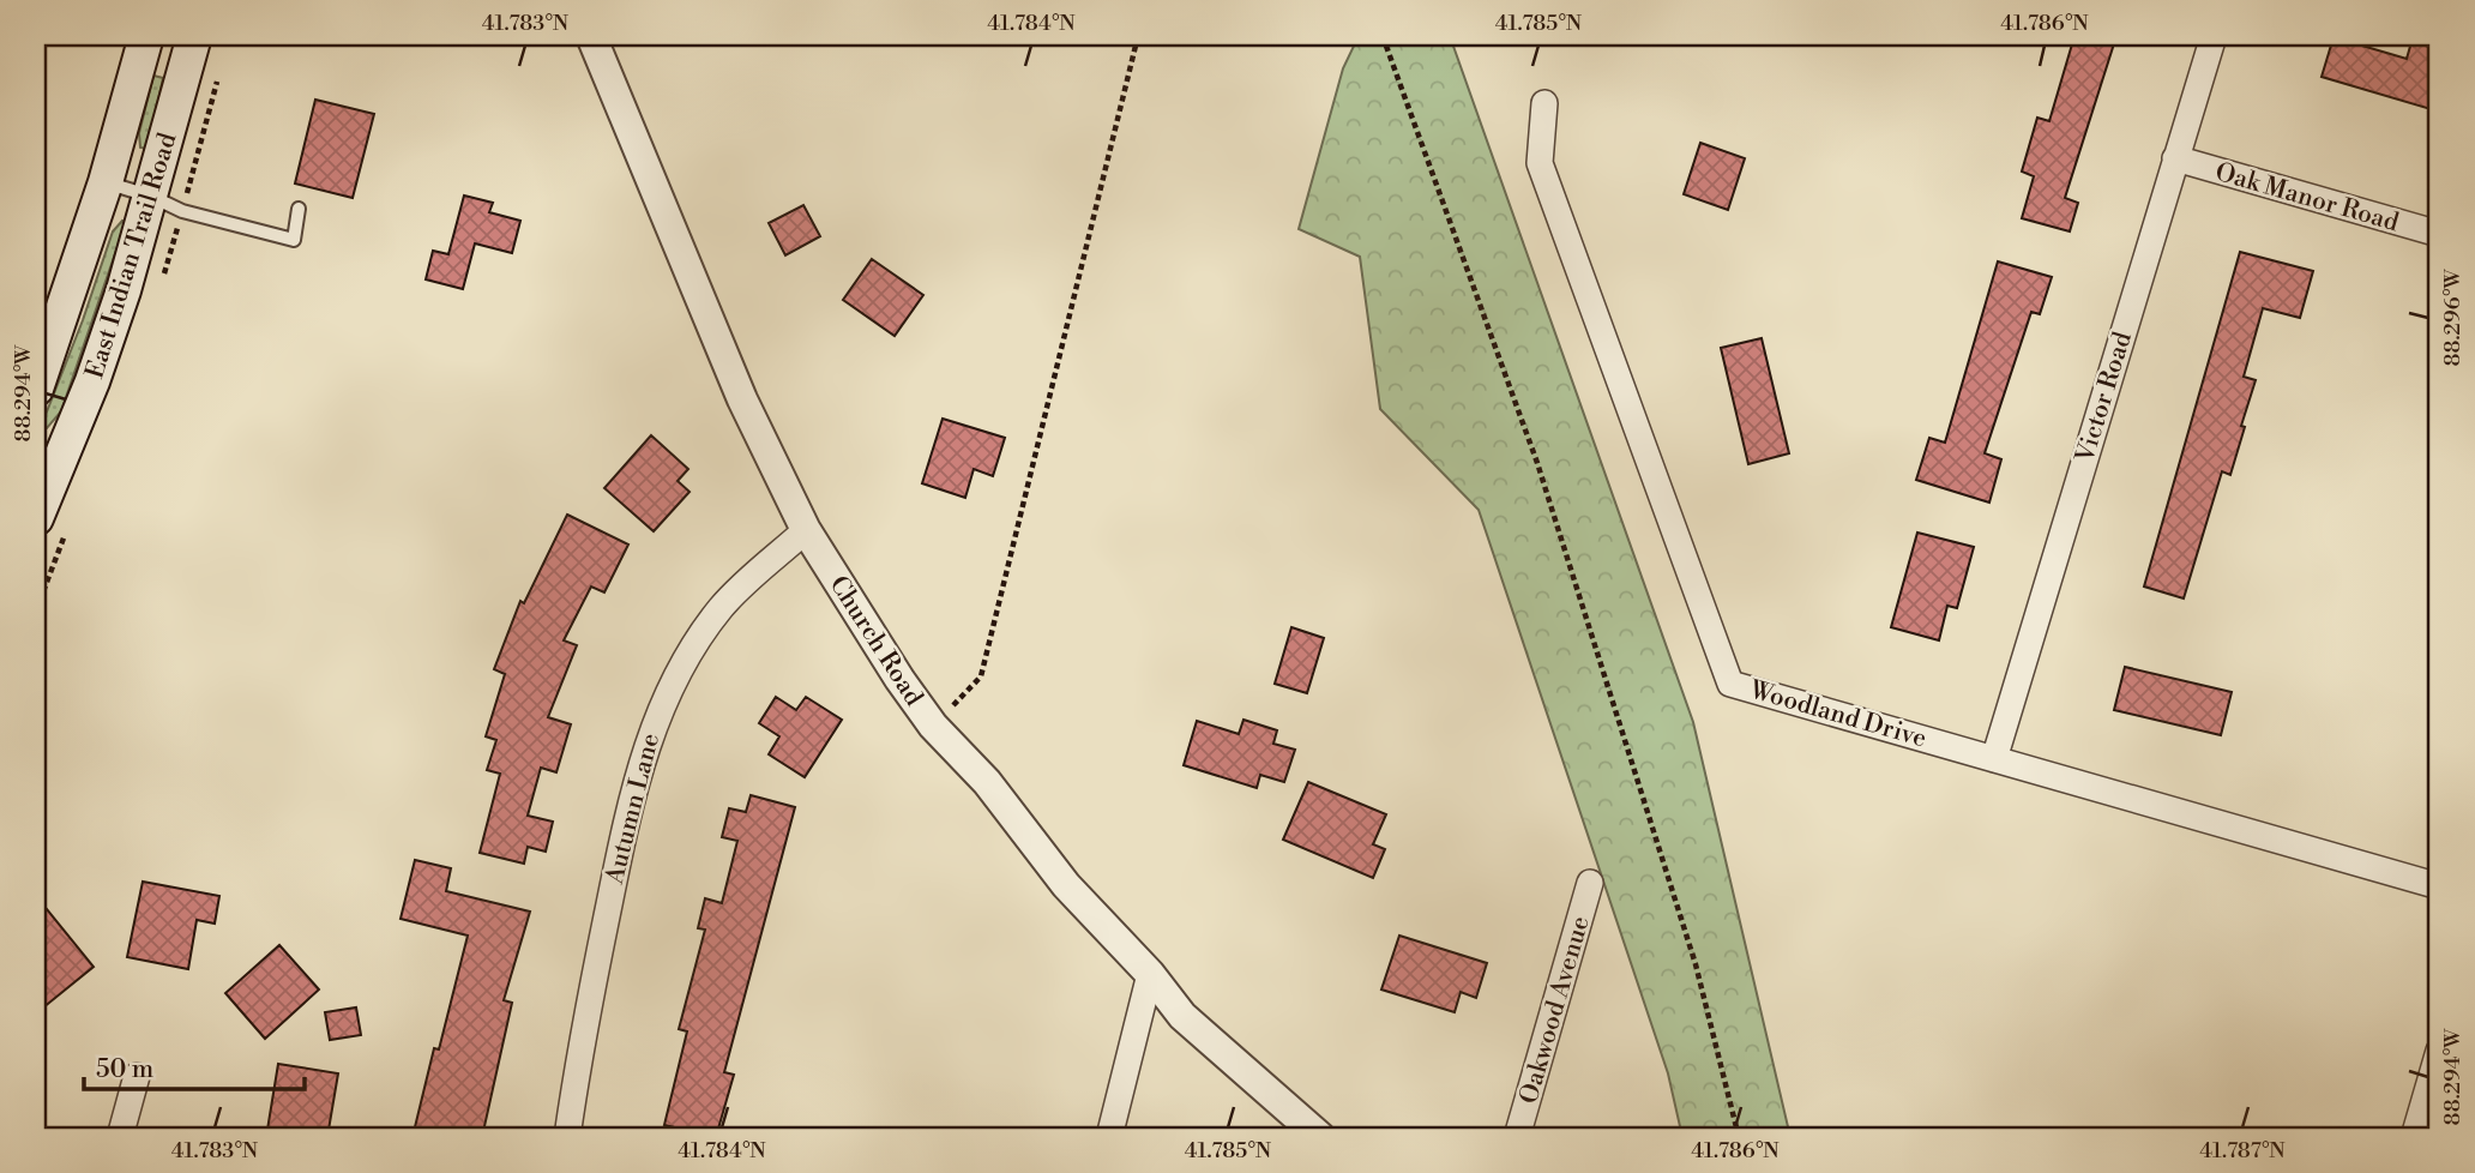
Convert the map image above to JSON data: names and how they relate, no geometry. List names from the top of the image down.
{
  "streets": {
    "main road": ["East Indian Trail Road"],
    "street": [
      "Oak Manor Road",
      "Victor Road",
      "Church Road",
      "Woodland Drive",
      "Autumn Lane",
      "Oakwood Avenue"
    ]
  },
  "crossings": [
    ["Oak Manor Road", "Victor Road"],
    ["Victor Road", "Woodland Drive"],
    ["Church Road", "Autumn Lane"]
  ],
  "scale_bar": "50 m",
  "coordinates": [
    "41.783°N",
    "41.784°N",
    "41.785°N",
    "41.786°N",
    "88.296°W",
    "88.294°W",
    "41.787°N"
  ]
}
